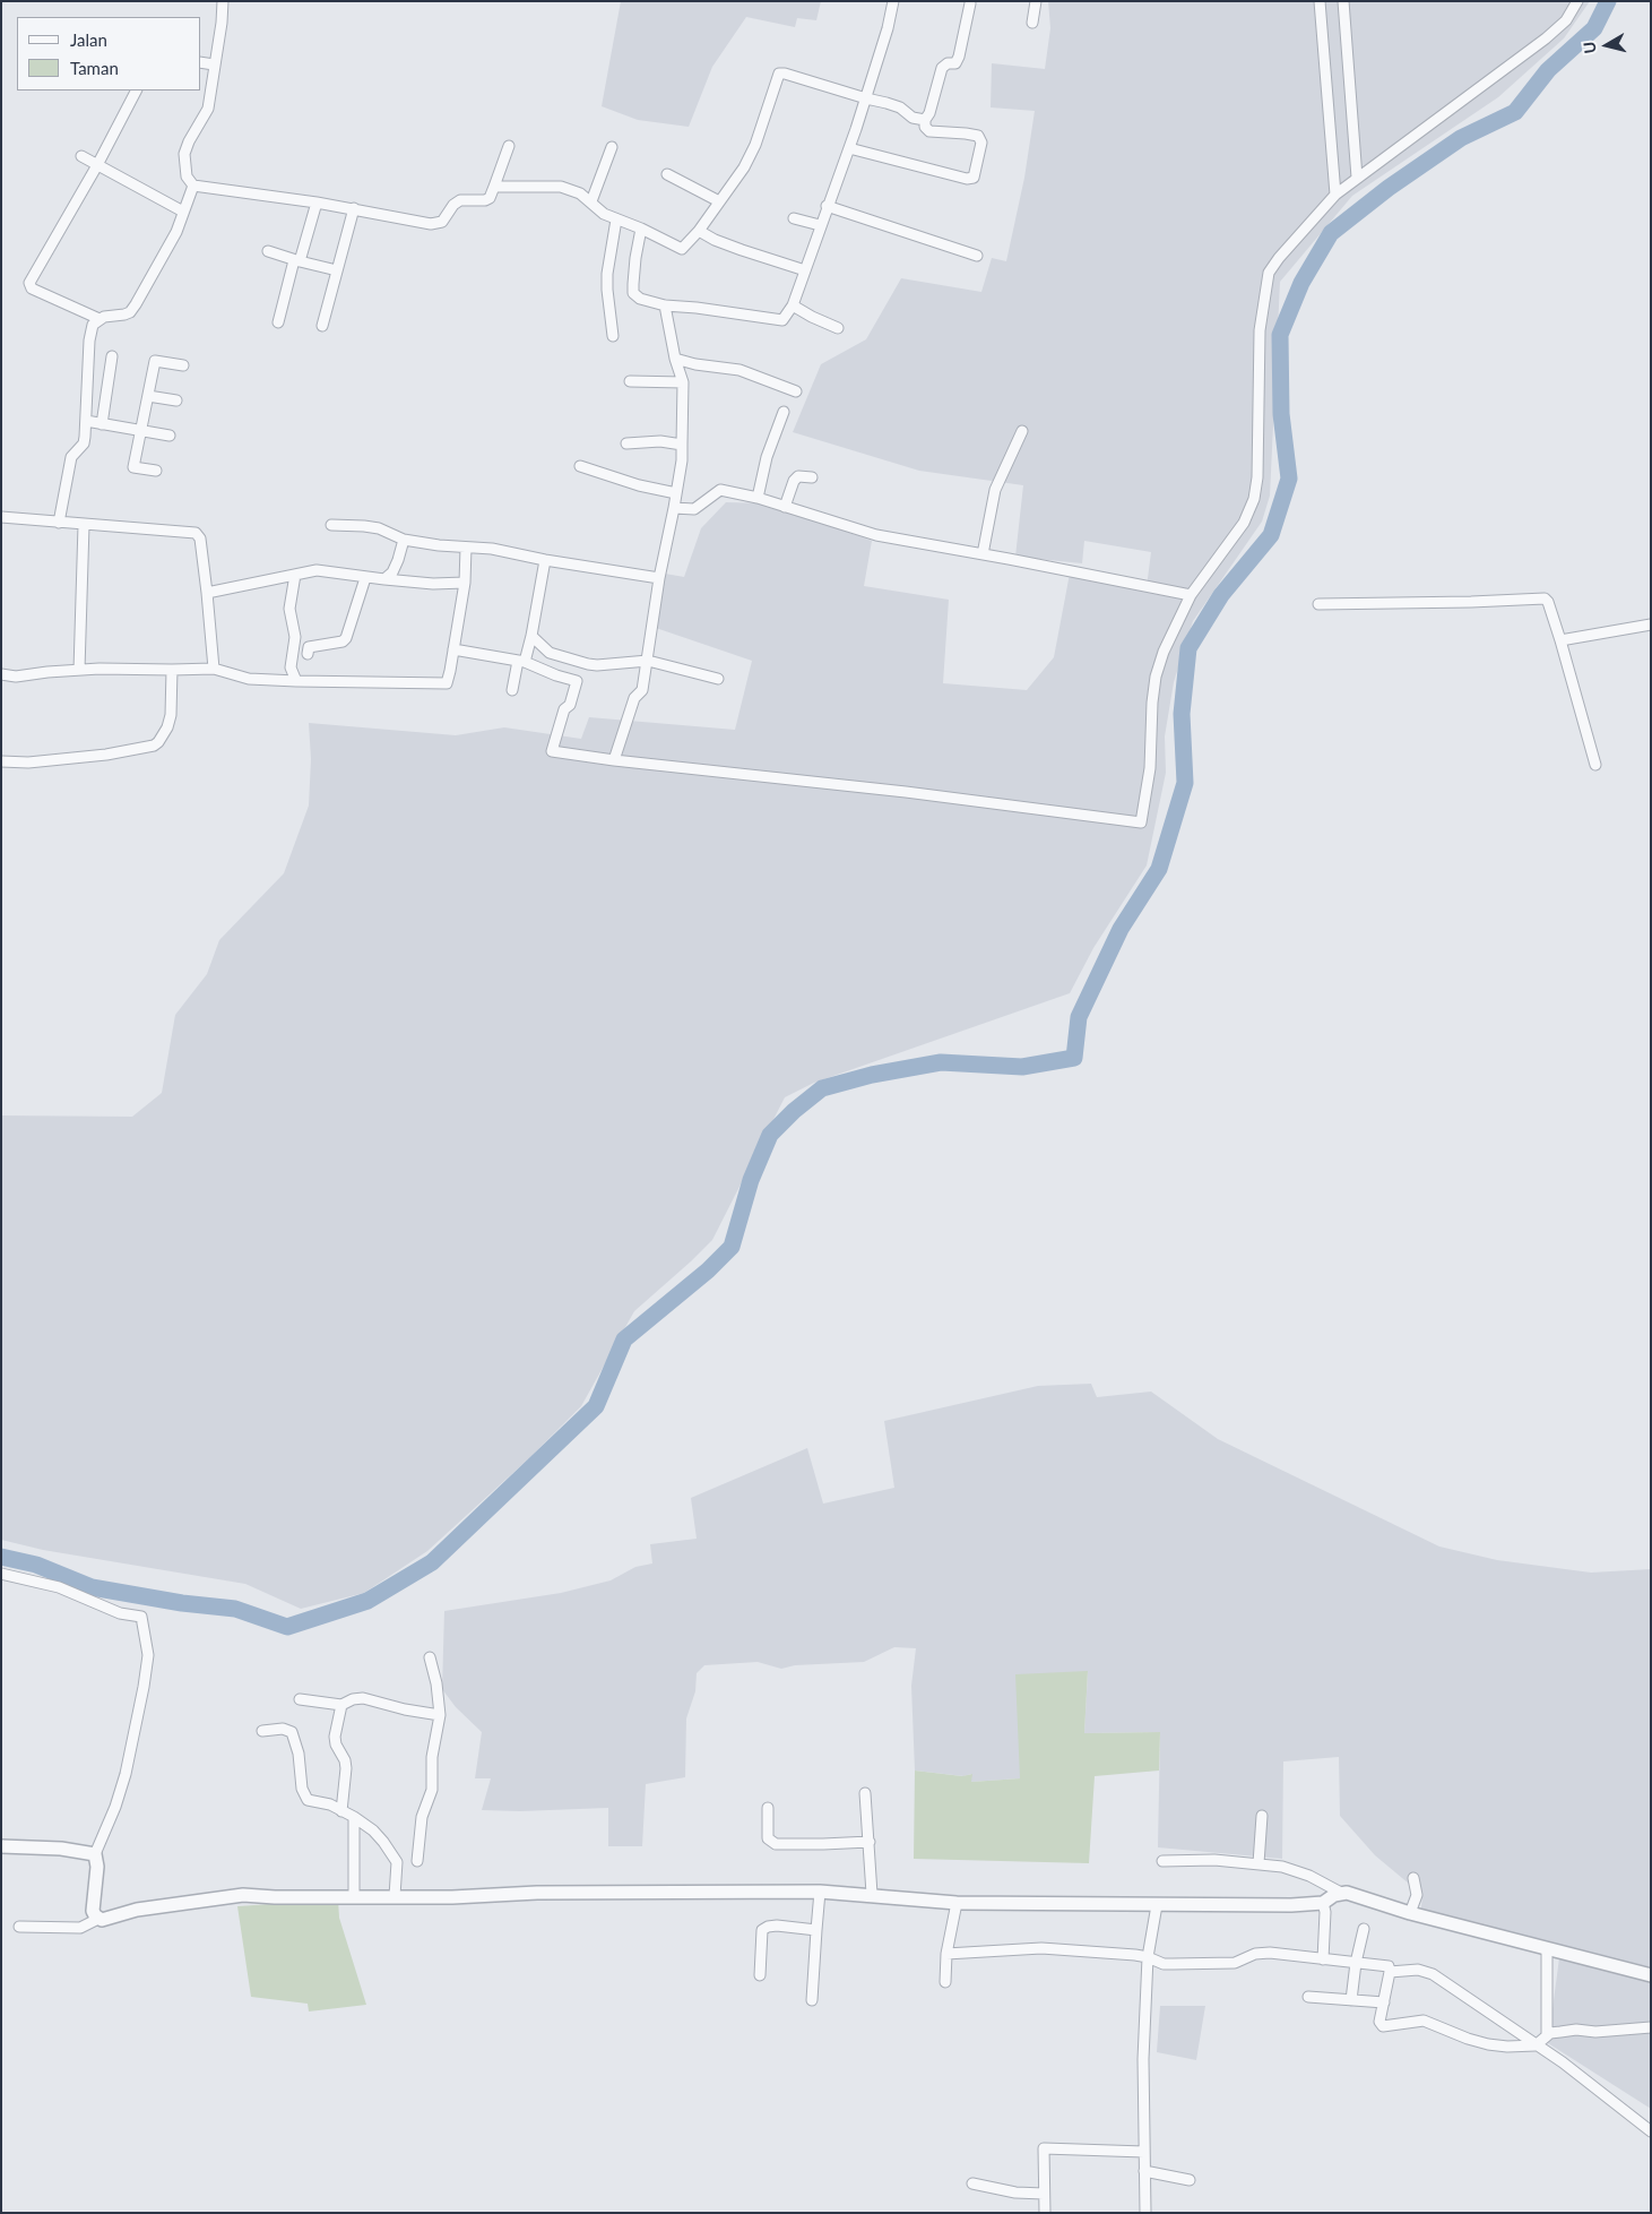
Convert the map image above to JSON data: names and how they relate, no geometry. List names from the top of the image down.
{
  "legend": ["Jalan", "Taman"],
  "north": "left"
}
